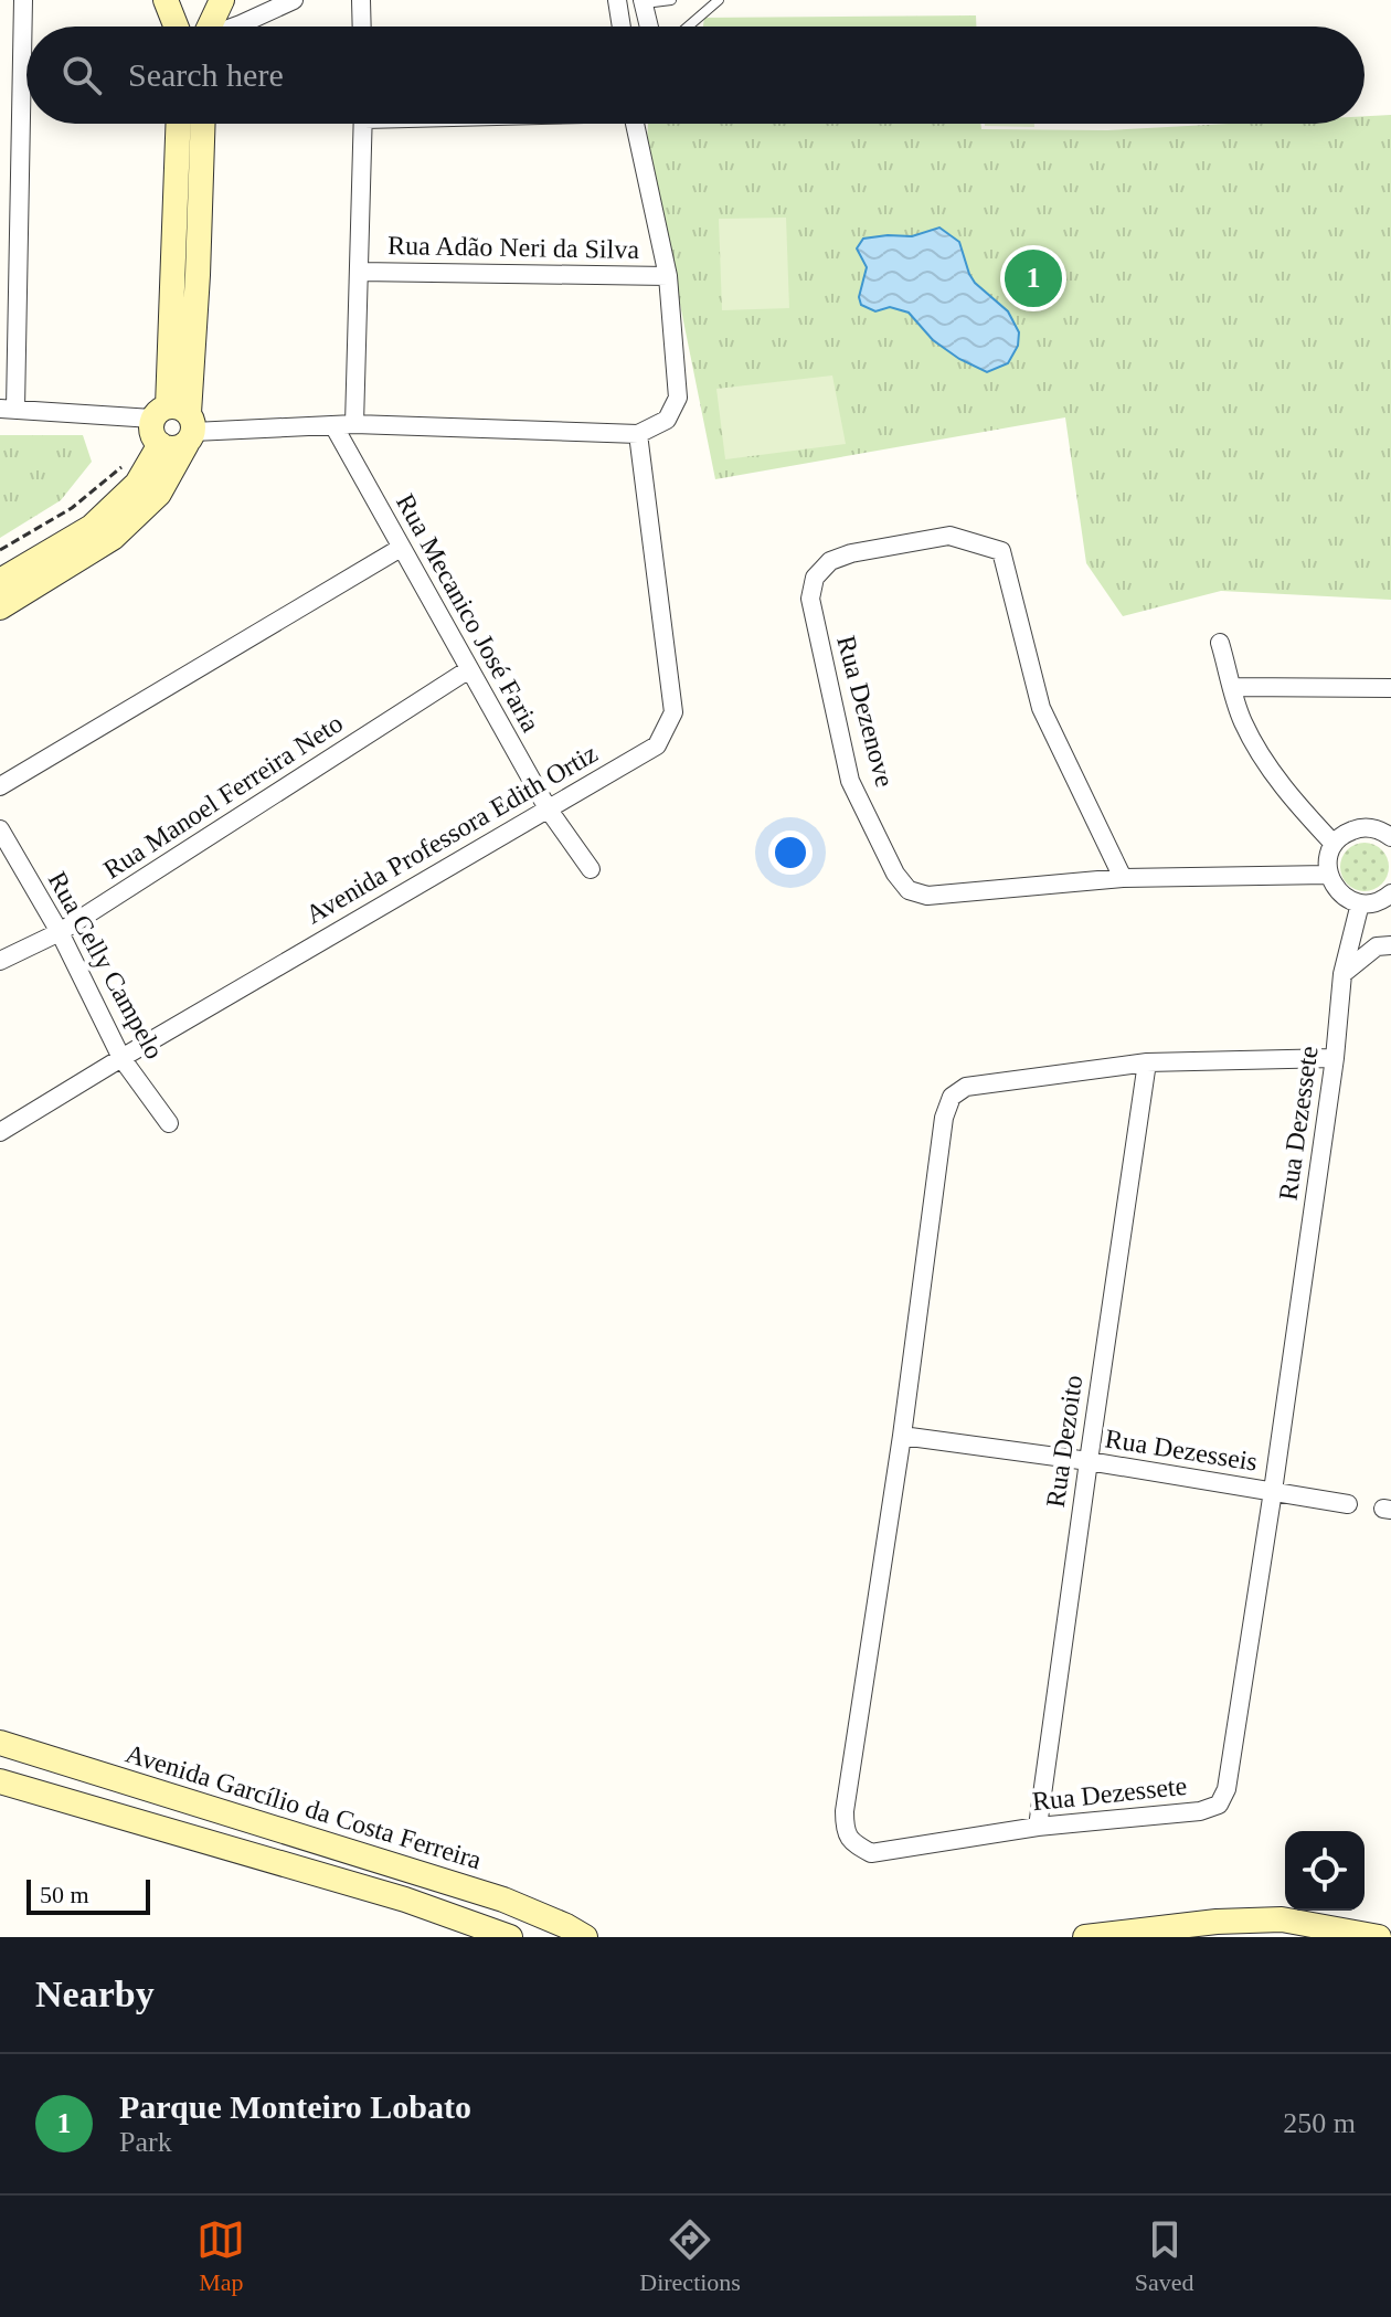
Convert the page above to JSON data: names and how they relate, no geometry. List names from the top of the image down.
{
  "streets": {
    "street": [
      "Rua Adão Neri da Silva",
      "Rua Mecanico José Faria",
      "Rua Dezenove",
      "Rua Manoel Ferreira Neto",
      "Avenida Professora Edith Ortiz",
      "Rua Celly Campelo",
      "Rua Dezessete",
      "Rua Dezoito",
      "Rua Dezesseis",
      "Avenida Garcílio da Costa Ferreira"
    ]
  },
  "crossings": [
    ["Rua Mecanico José Faria", "Rua Manoel Ferreira Neto"],
    ["Rua Mecanico José Faria", "Avenida Professora Edith Ortiz"],
    ["Rua Manoel Ferreira Neto", "Rua Celly Campelo"],
    ["Avenida Professora Edith Ortiz", "Rua Celly Campelo"],
    ["Rua Dezessete", "Rua Dezoito"],
    ["Rua Dezessete", "Rua Dezesseis"],
    ["Rua Dezoito", "Rua Dezesseis"]
  ],
  "scale_bar": "50 m",
  "page": {
    "search": "Search here",
    "pins": "1",
    "scale": "50 m",
    "heading": "Nearby",
    "list": [
      {
        "mark": "1",
        "name": "Parque Monteiro Lobato",
        "note": "Park",
        "value": "250 m"
      }
    ],
    "nav": ["Map", "Directions", "Saved"]
  }
}
